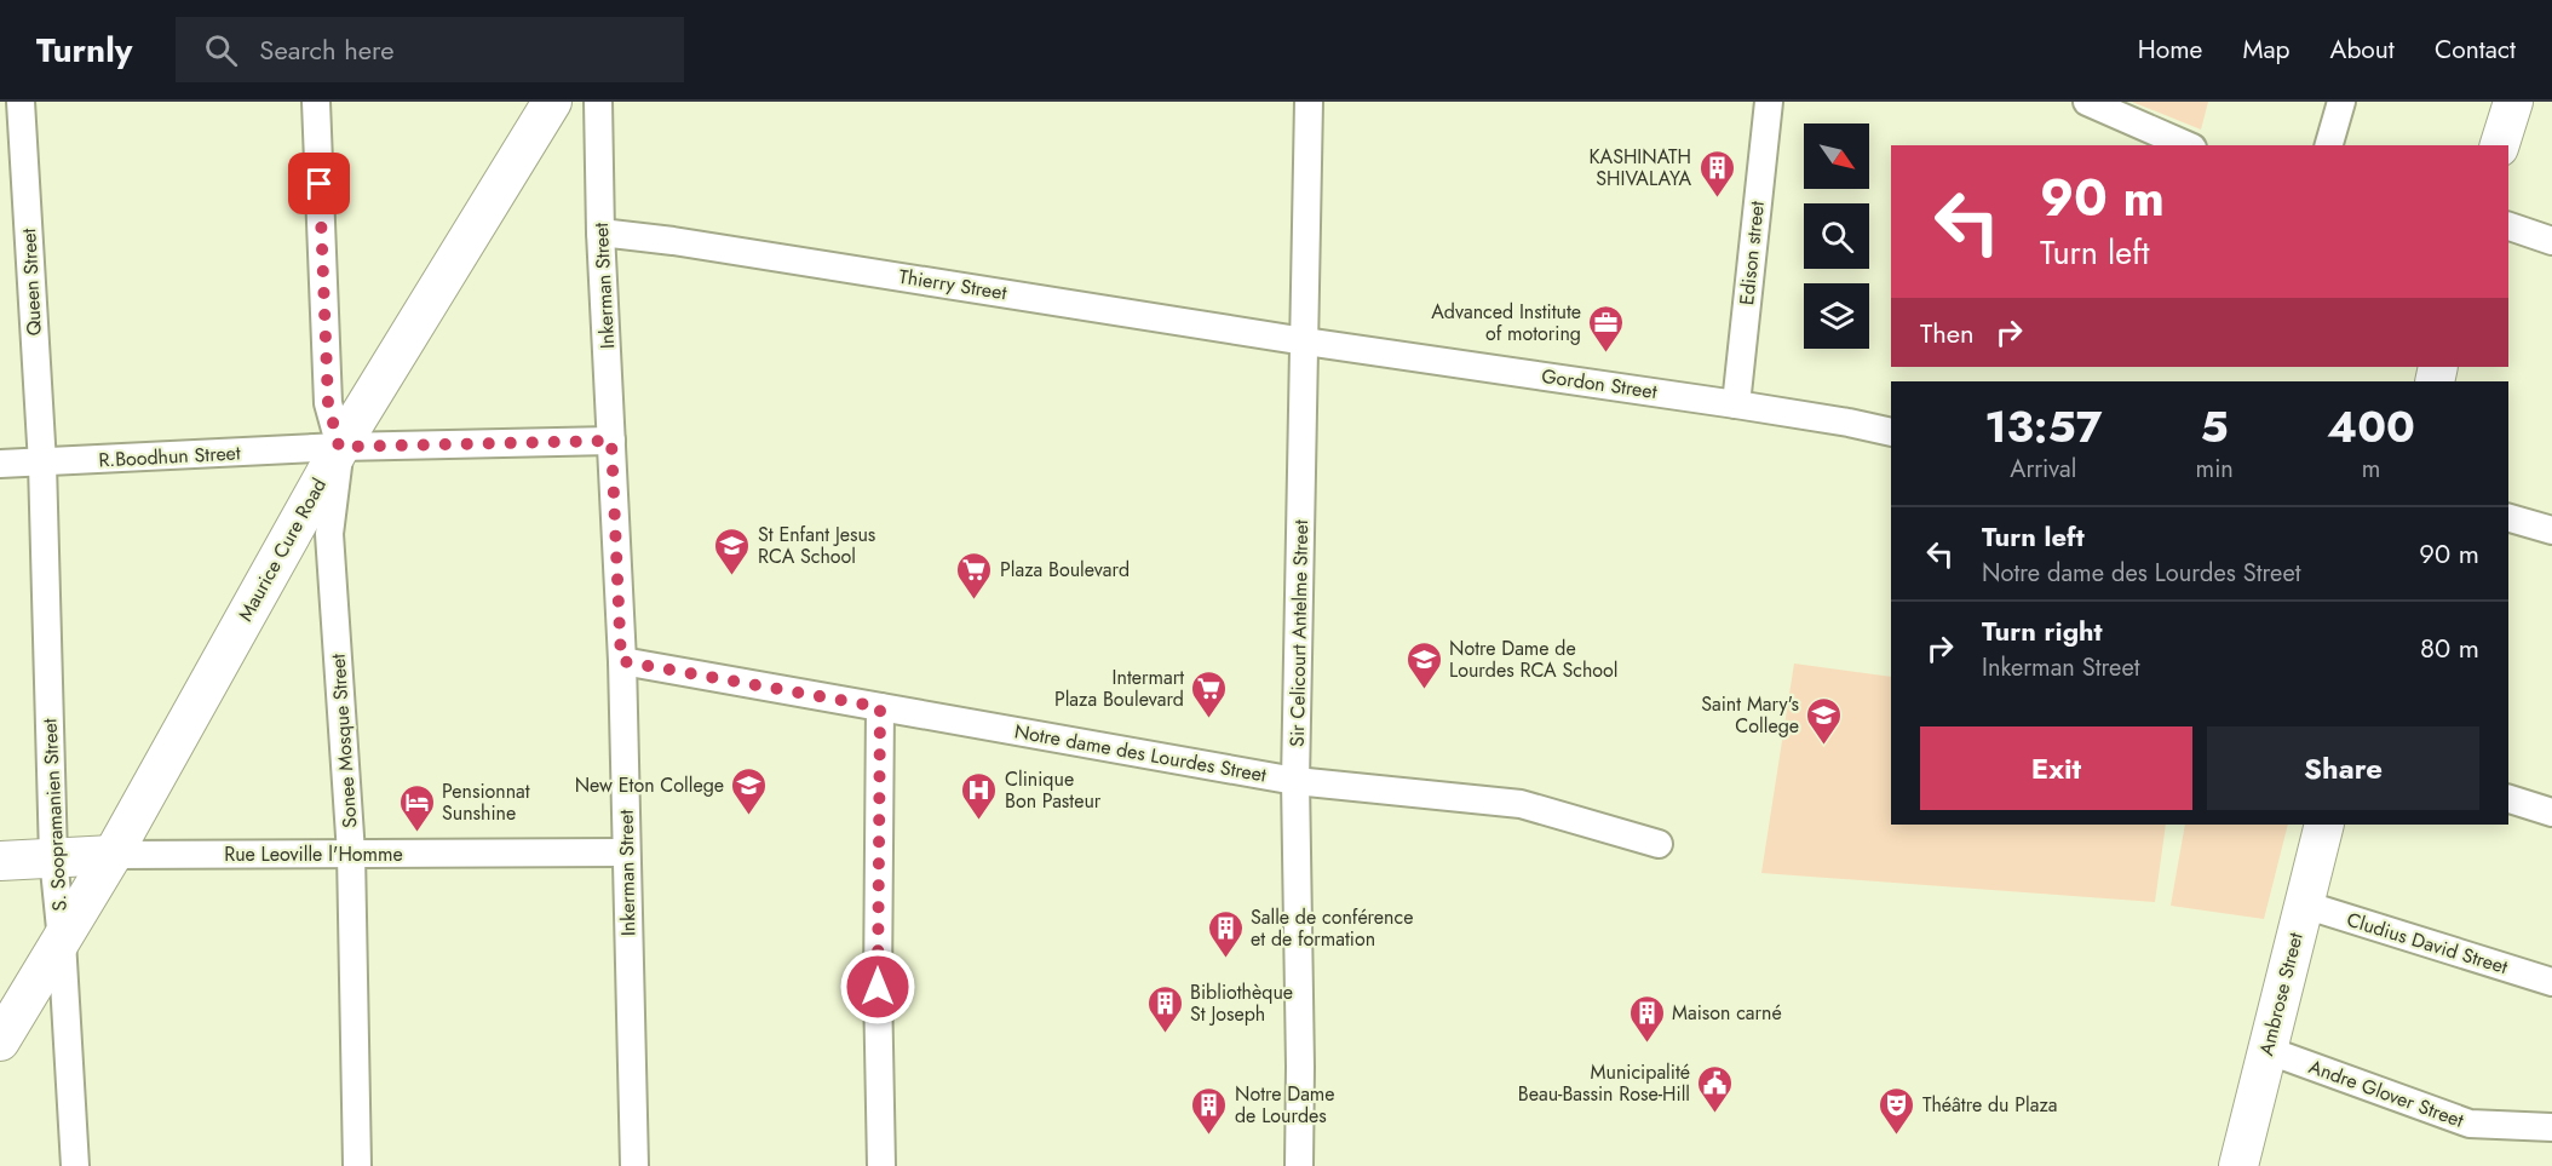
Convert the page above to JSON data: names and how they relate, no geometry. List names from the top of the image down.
{
  "streets": {
    "main road": ["Maurice Cure Road", "Rue Leoville l'Homme", "Ambrose Street"],
    "street": [
      "Edison street",
      "Queen Street",
      "Thierry Street",
      "Inkerman Street",
      "Gordon Street",
      "R.Boodhun Street",
      "Sir Celicourt Antelme Street",
      "Sonee Mosque Street",
      "Notre dame des Lourdes Street",
      "S. Soopramanien Street",
      "Cludius David Street",
      "Andre Glover Street"
    ]
  },
  "crossings": [
    ["Edison street", "Gordon Street"],
    ["Queen Street", "R.Boodhun Street"],
    ["Queen Street", "S. Soopramanien Street"],
    ["Thierry Street", "Inkerman Street"],
    ["Thierry Street", "Gordon Street"],
    ["Thierry Street", "Sir Celicourt Antelme Street"],
    ["Inkerman Street", "R.Boodhun Street"],
    ["Inkerman Street", "Notre dame des Lourdes Street"],
    ["Inkerman Street", "Rue Leoville l'Homme"],
    ["Gordon Street", "Sir Celicourt Antelme Street"],
    ["R.Boodhun Street", "Maurice Cure Road"],
    ["R.Boodhun Street", "Sonee Mosque Street"],
    ["R.Boodhun Street", "S. Soopramanien Street"],
    ["Maurice Cure Road", "Sonee Mosque Street"],
    ["Maurice Cure Road", "S. Soopramanien Street"],
    ["Maurice Cure Road", "Rue Leoville l'Homme"],
    ["Sir Celicourt Antelme Street", "Notre dame des Lourdes Street"],
    ["Sonee Mosque Street", "Rue Leoville l'Homme"],
    ["S. Soopramanien Street", "Rue Leoville l'Homme"],
    ["Cludius David Street", "Ambrose Street"],
    ["Ambrose Street", "Andre Glover Street"]
  ],
  "places": {
    "building": [
      "KASHINATH SHIVALAYA",
      "Salle de conférence et de formation",
      "Bibliothèque St Joseph",
      "Maison carné",
      "Notre Dame de Lourdes"
    ],
    "office": ["Advanced Institute of motoring"],
    "school or university": [
      "St Enfant Jesus RCA School",
      "Notre Dame de Lourdes RCA School",
      "Saint Mary's College",
      "New Eton College"
    ],
    "supermarket": ["Plaza Boulevard", "Intermart Plaza Boulevard"],
    "hospital": ["Clinique Bon Pasteur"],
    "hotel": ["Pensionnat Sunshine"],
    "public building": ["Municipalité Beau-Bassin Rose-Hill"],
    "theatre": ["Théâtre du Plaza"]
  },
  "north": "bottom right",
  "page": {
    "header": "Turnly",
    "search": "Search here",
    "nav": [
      "Home",
      "Map",
      "About",
      "Contact"
    ],
    "turn": ["90 m", "Turn left"],
    "then": "Then",
    "eta": [
      "13:57",
      "Arrival",
      "5",
      "min",
      "400",
      "m"
    ],
    "list": [
      {
        "name": "Turn left",
        "note": "Notre dame des Lourdes Street",
        "value": "90 m"
      },
      {
        "name": "Turn right",
        "note": "Inkerman Street",
        "value": "80 m"
      }
    ],
    "buttons": ["Exit", "Share"]
  }
}
